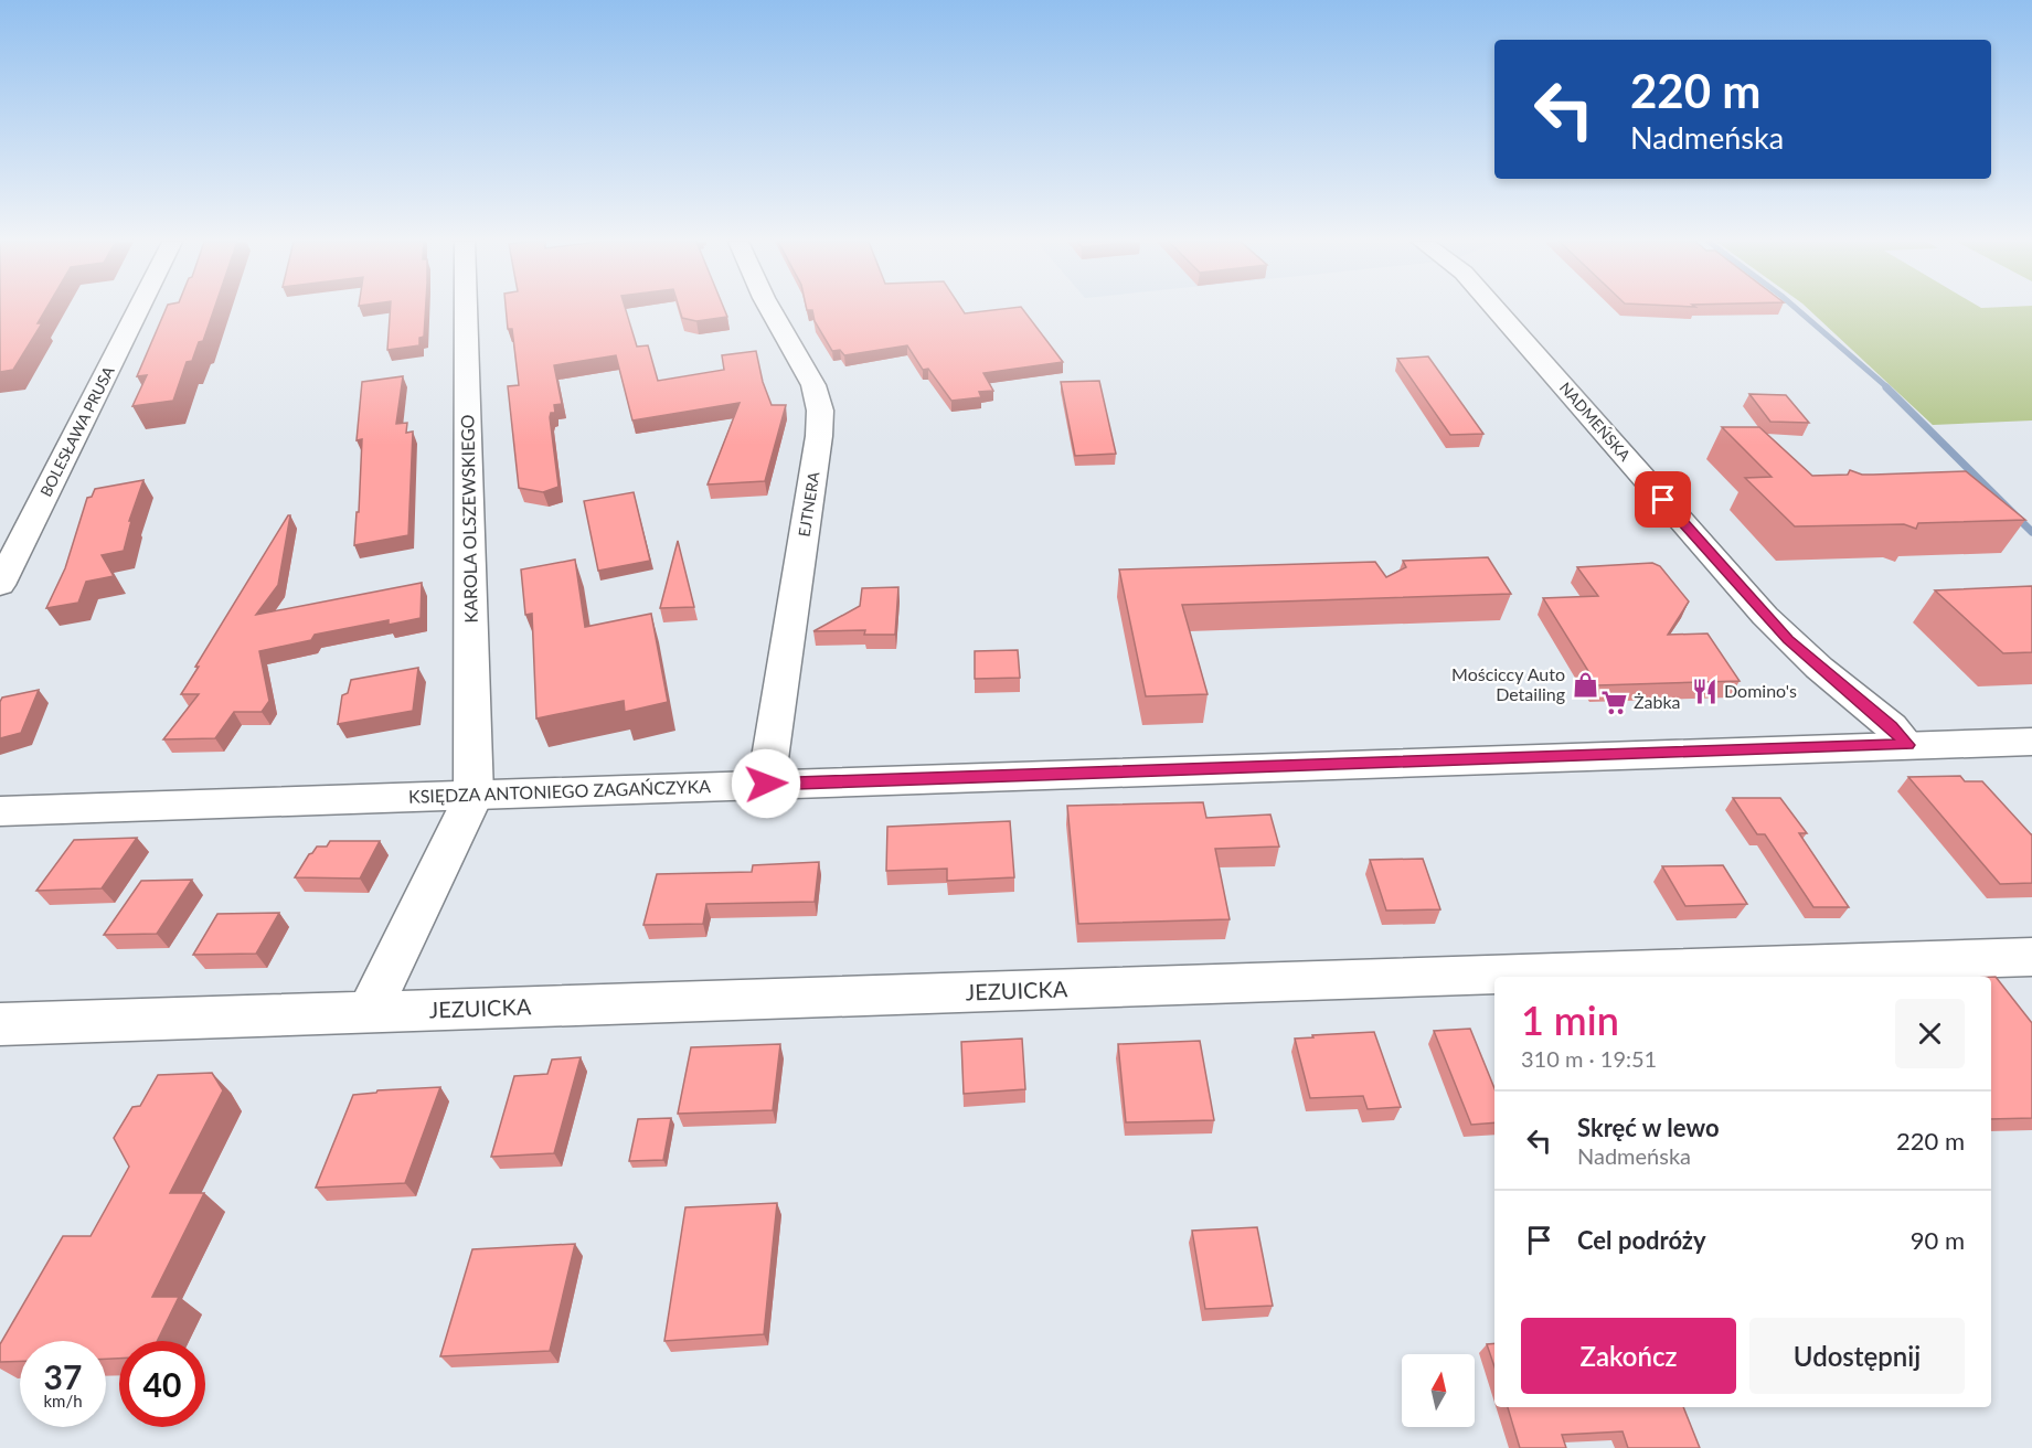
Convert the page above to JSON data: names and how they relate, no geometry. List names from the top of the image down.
{
  "streets": {
    "street": [
      "NADMEŃSKA",
      "BOLESŁAWA PRUSA",
      "EJTNERA",
      "KAROLA OLSZEWSKIEGO",
      "KSIĘDZA ANTONIEGO ZAGAŃCZYKA",
      "JEZUICKA"
    ]
  },
  "crossings": [
    ["NADMEŃSKA", "KSIĘDZA ANTONIEGO ZAGAŃCZYKA"],
    ["EJTNERA", "KSIĘDZA ANTONIEGO ZAGAŃCZYKA"],
    ["KAROLA OLSZEWSKIEGO", "KSIĘDZA ANTONIEGO ZAGAŃCZYKA"]
  ],
  "places": {
    "shop": ["Mościccy Auto Detailing"],
    "restaurant": ["Domino's"],
    "supermarket": ["Żabka"]
  },
  "north": "top",
  "page": {
    "turn": ["220 m", "Nadmeńska"],
    "heading": ["1 min", "310 m · 19:51"],
    "list": [
      {
        "name": "Skręć w lewo",
        "note": "Nadmeńska",
        "value": "220 m"
      },
      {
        "name": "Cel podróży",
        "value": "90 m"
      }
    ],
    "buttons": ["Zakończ", "Udostępnij"],
    "speed": "37 km/h",
    "limit": "40"
  }
}
